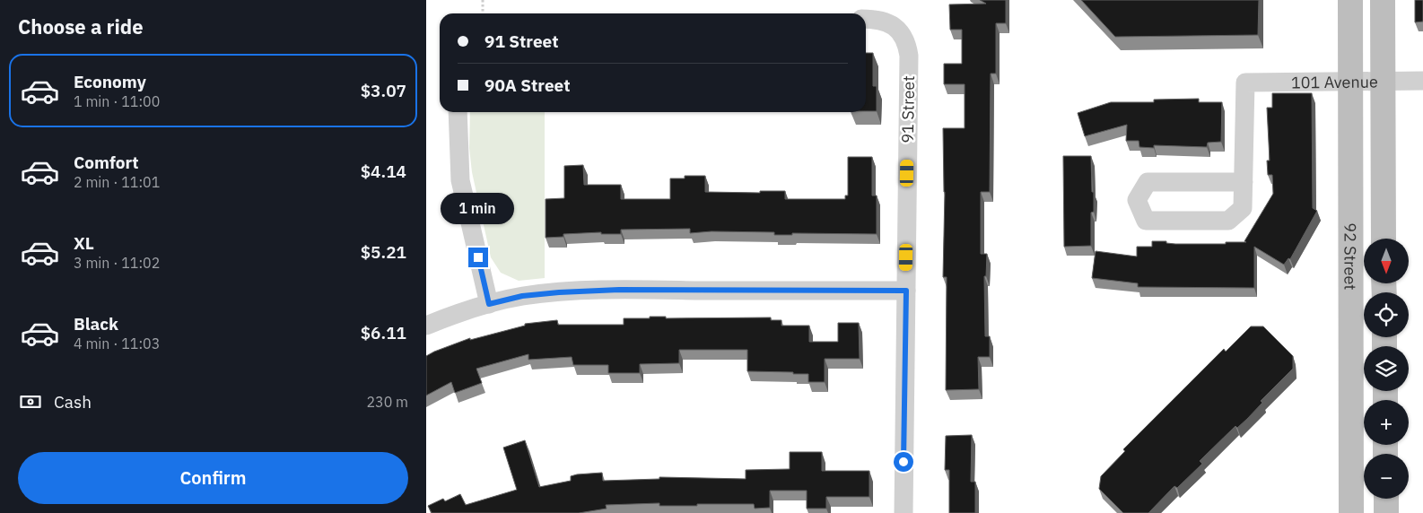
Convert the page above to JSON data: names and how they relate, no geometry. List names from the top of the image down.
{
  "streets": {
    "main road": ["92 Street"],
    "street": ["101 Avenue", "91 Street"]
  },
  "crossings": [
    ["101 Avenue", "92 Street"]
  ],
  "north": "bottom",
  "page": {
    "heading": "Choose a ride",
    "banner": ["91 Street", "90A Street"],
    "list": [
      {
        "name": "Economy",
        "note": "1 min · 11:00",
        "value": "$3.07"
      },
      {
        "name": "Comfort",
        "note": "2 min · 11:01",
        "value": "$4.14"
      },
      {
        "name": "XL",
        "note": "3 min · 11:02",
        "value": "$5.21"
      },
      {
        "name": "Black",
        "note": "4 min · 11:03",
        "value": "$6.11"
      }
    ],
    "bubble": "1 min",
    "map_buttons": ["+", "−"],
    "pay": ["Cash", "230 m"],
    "buttons": "Confirm"
  }
}
